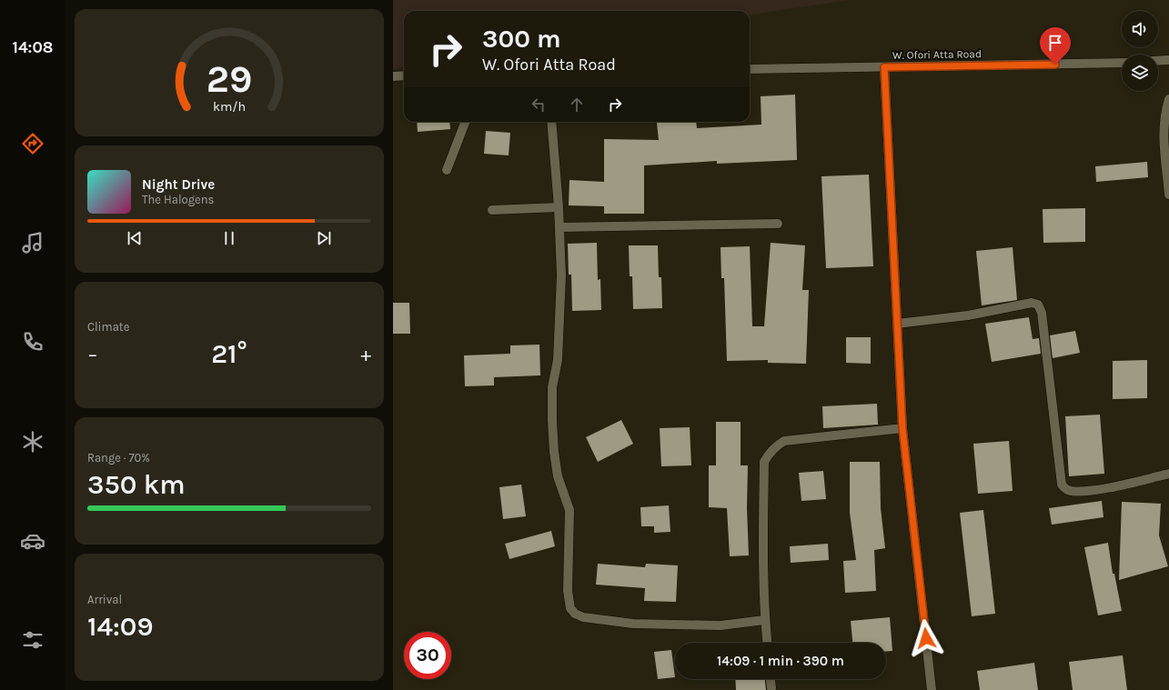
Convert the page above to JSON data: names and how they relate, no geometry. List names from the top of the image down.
{
  "streets": {
    "street": ["W. Ofori Atta Road"]
  },
  "page": {
    "tabs": "14:08",
    "turn": ["300 m", "W. Ofori Atta Road"],
    "song": ["Night Drive", "The Halogens"],
    "tile": [
      "Climate",
      ["Range · 70%", "350 km"],
      ["Arrival", "14:09"]
    ],
    "heat": ["−", "21°", "+"],
    "limit": "30",
    "trip": "14:09 · 1 min · 390 m",
    "gauge": ["29", "km/h"]
  }
}
